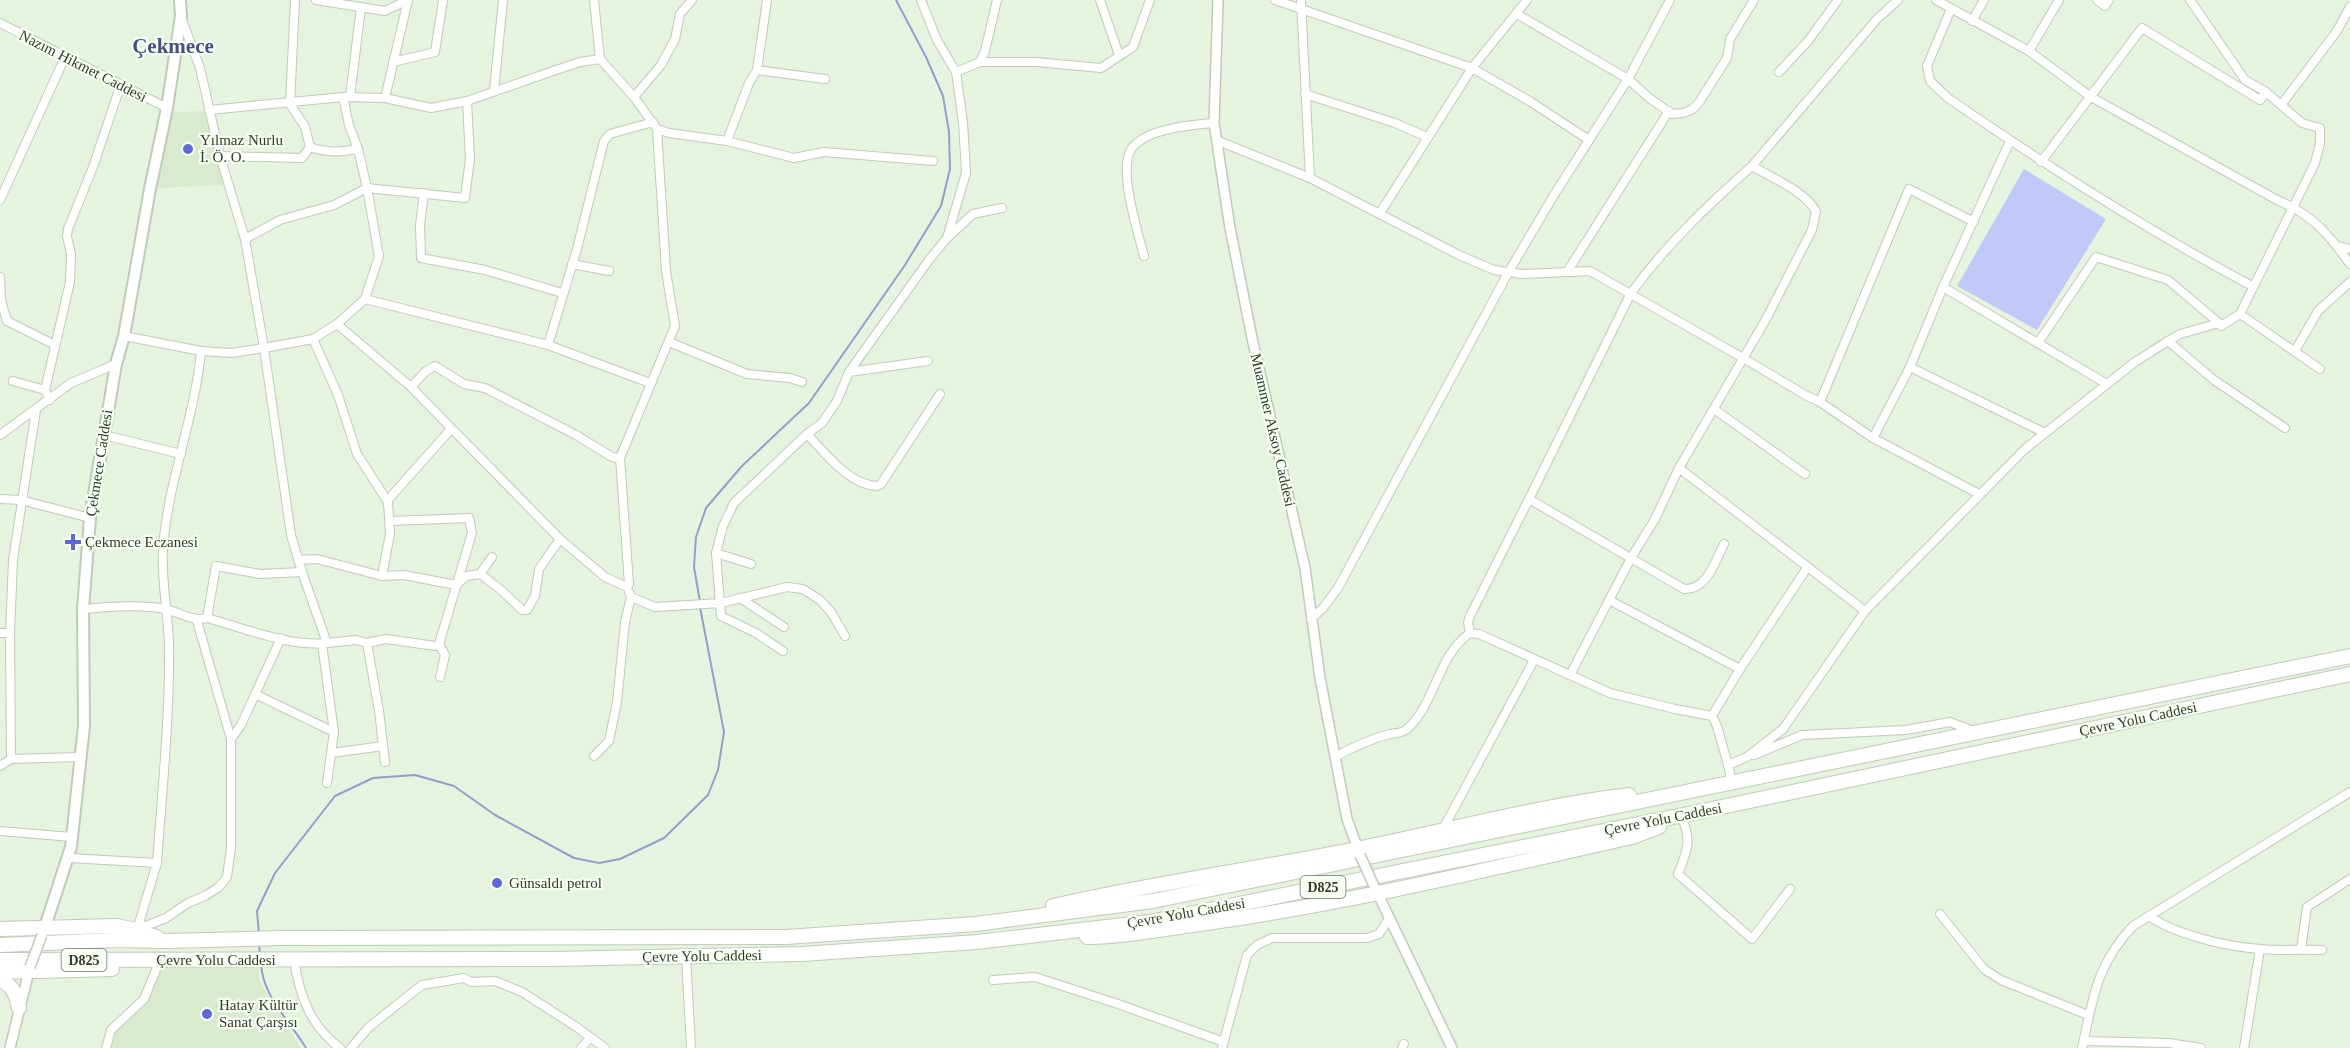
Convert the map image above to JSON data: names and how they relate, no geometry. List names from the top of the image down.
{
  "streets": {
    "highway": ["Çevre Yolu Caddesi", "D825"],
    "main road": ["Çekmece Caddesi"],
    "street": ["Nazım Hikmet Caddesi", "Muammer Aksoy Caddesi"]
  },
  "crossings": [
    ["Nazım Hikmet Caddesi", "Çekmece Caddesi"]
  ],
  "districts": ["Çekmece"],
  "places": {
    "other": ["Yılmaz Nurlu İ. Ö. O.", "Günsaldı petrol", "Hatay Kültür Sanat Çarşısı"],
    "health": ["Çekmece Eczanesi"]
  }
}
